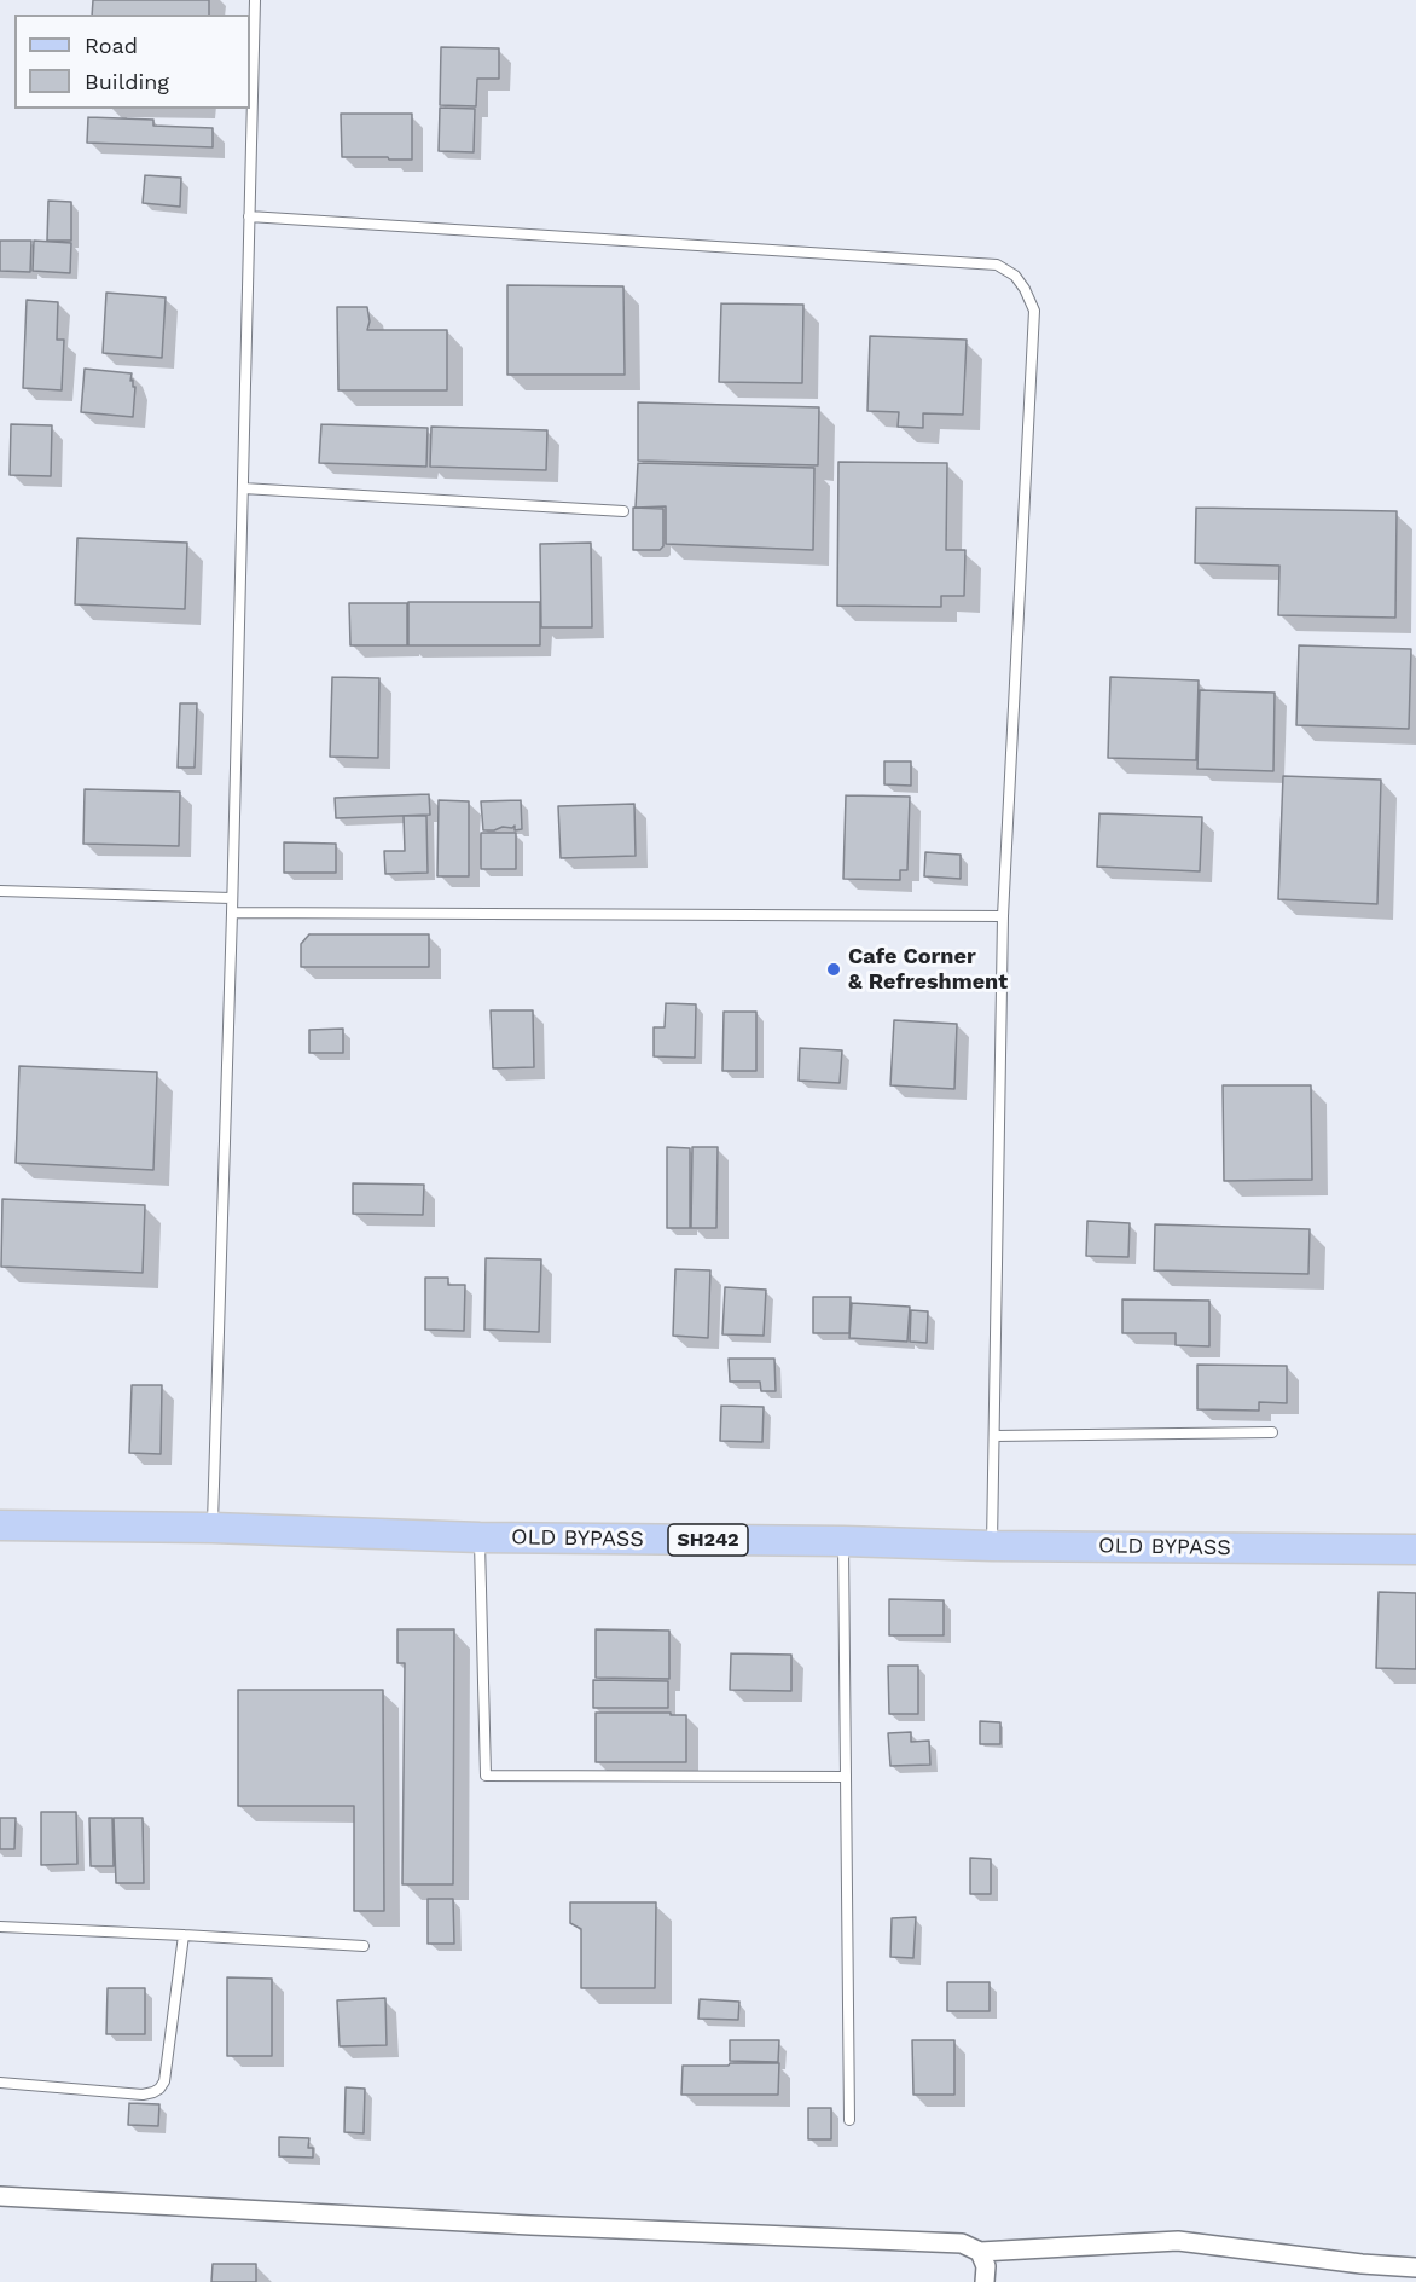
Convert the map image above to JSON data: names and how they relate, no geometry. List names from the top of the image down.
{
  "streets": {
    "main road": ["OLD BYPASS", "SH242"]
  },
  "places": ["Cafe Corner & Refreshment"],
  "legend": ["Road", "Building"]
}
